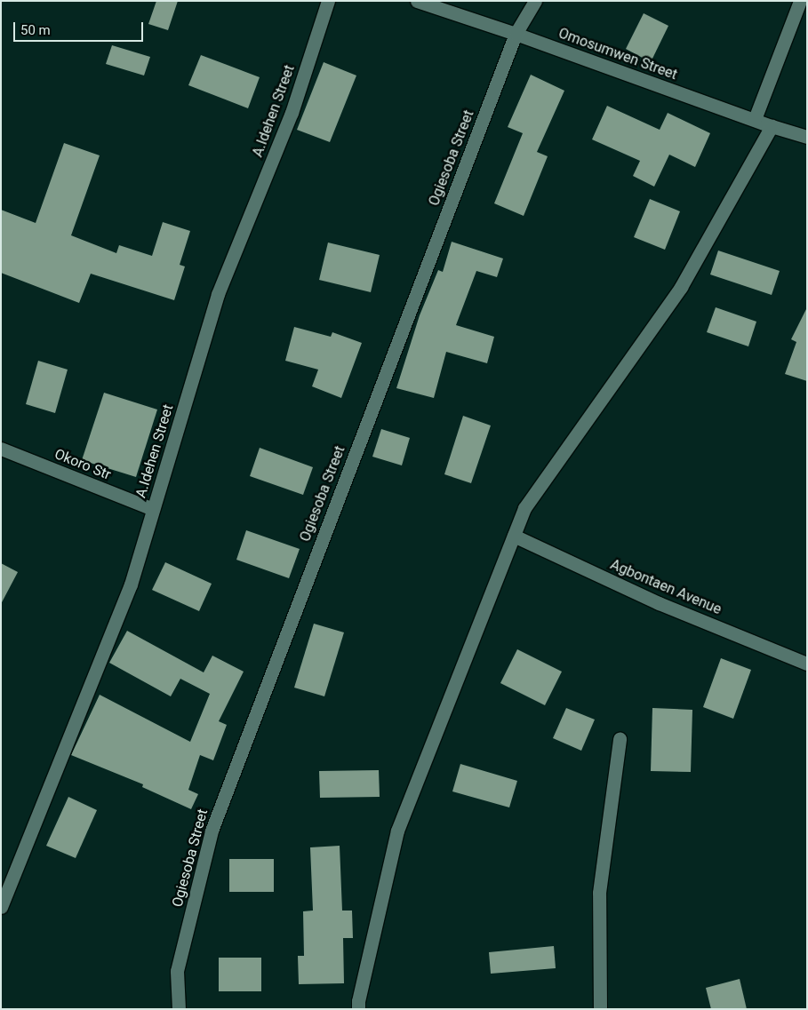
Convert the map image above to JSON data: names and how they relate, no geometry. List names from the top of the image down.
{
  "streets": {
    "street": [
      "Omosumwen Street",
      "A.Idehen Street",
      "Ogiesoba Street",
      "Okoro Str",
      "Agbontaen Avenue"
    ]
  },
  "crossings": [
    ["Omosumwen Street", "Ogiesoba Street"],
    ["A.Idehen Street", "Okoro Str"]
  ],
  "scale_bar": "50 m"
}
